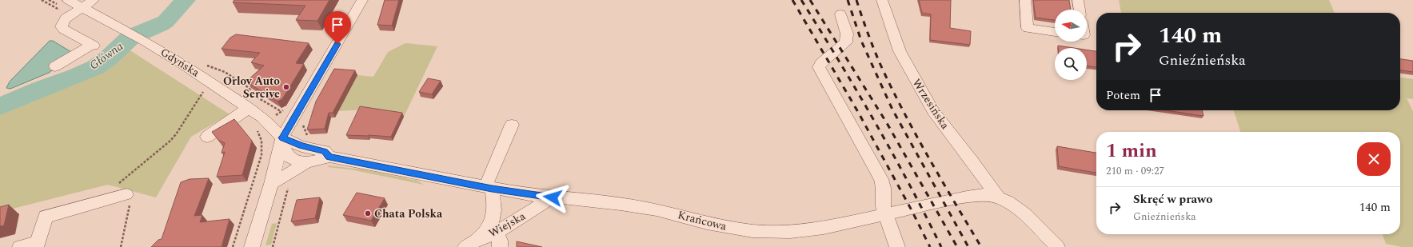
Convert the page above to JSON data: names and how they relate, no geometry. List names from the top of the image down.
{
  "streets": {
    "street": [
      "Gdyńska",
      "Wrzesińska",
      "Krańcowa",
      "Wiejska"
    ]
  },
  "crossings": [
    ["Gdyńska", "Krańcowa"],
    ["Wrzesińska", "Krańcowa"],
    ["Krańcowa", "Wiejska"]
  ],
  "water": ["Główna"],
  "places": ["Orlov Auto Sercive", "Chata Polska"],
  "north": "left",
  "page": {
    "turn": ["140 m", "Gnieźnieńska"],
    "then": "Potem",
    "heading": ["1 min", "210 m · 09:27"],
    "list": [
      {
        "name": "Skręć w prawo",
        "note": "Gnieźnieńska",
        "value": "140 m"
      }
    ]
  }
}
